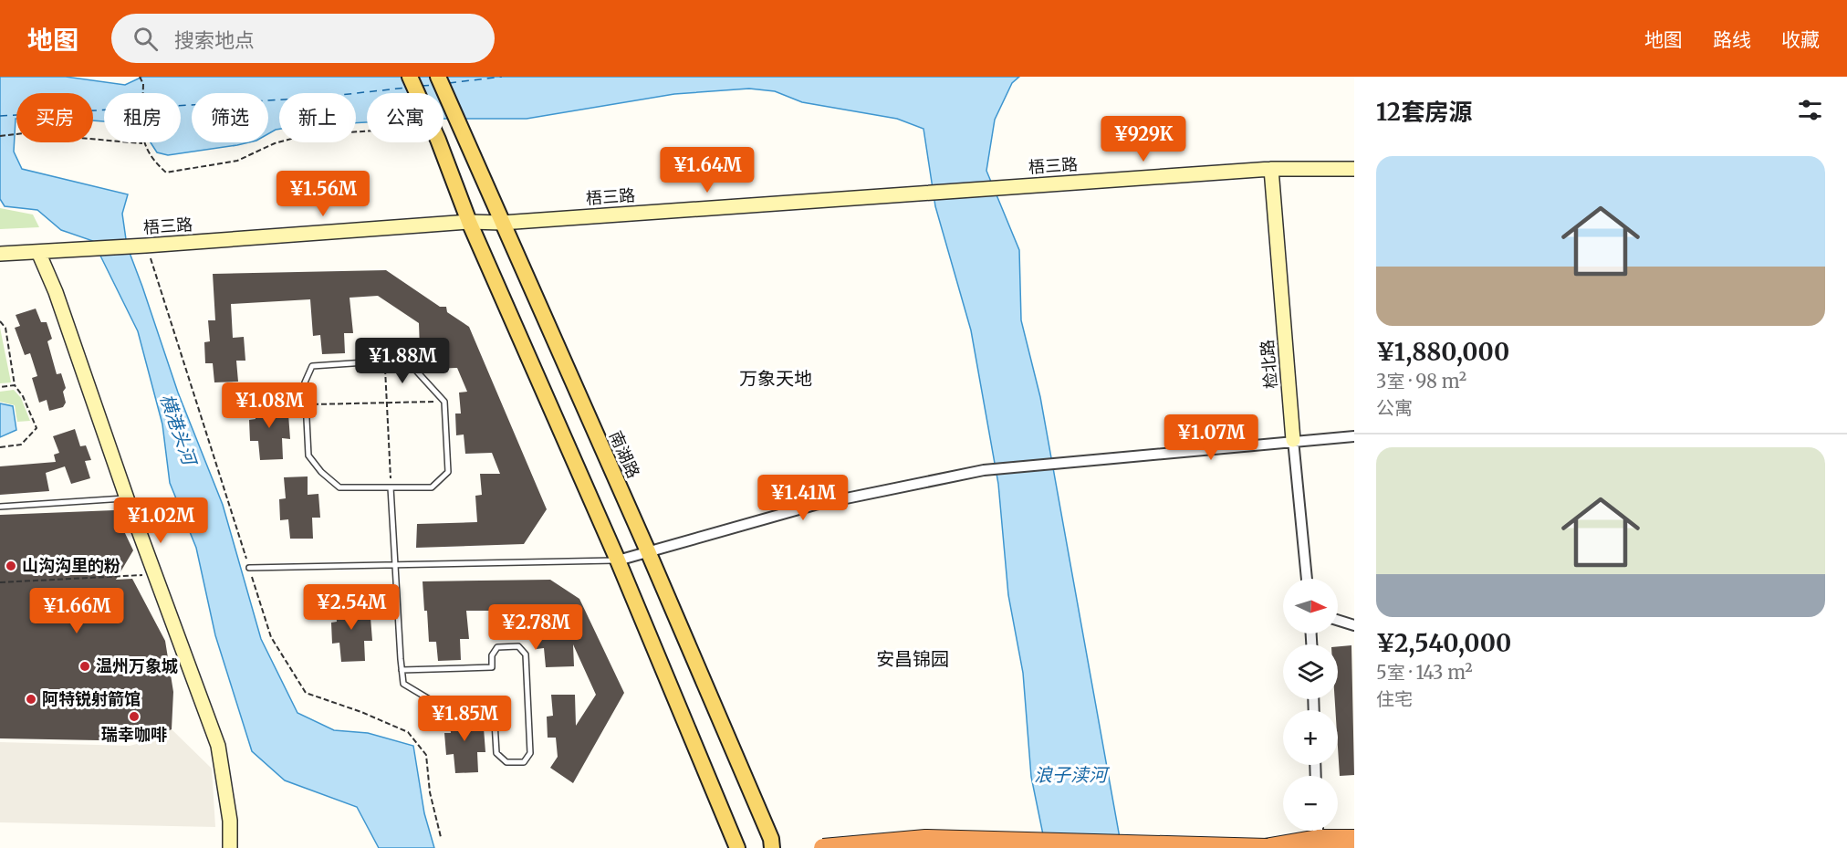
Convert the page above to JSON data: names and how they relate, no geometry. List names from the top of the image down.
{
  "streets": {
    "main road": ["南湖路"],
    "street": ["梧三路", "检北路"]
  },
  "crossings": [
    ["梧三路", "检北路"],
    ["梧三路", "南湖路"]
  ],
  "districts": ["万象天地", "安昌锦园"],
  "water": ["横港头河", "浪子渎河"],
  "places": [
    "山沟沟里的粉",
    "温州万象城",
    "阿特锐射箭馆",
    "瑞幸咖啡"
  ],
  "north": "right",
  "page": {
    "header": "地图",
    "search": "搜索地点",
    "nav": ["地图", "路线", "收藏"],
    "heading": "12套房源",
    "chip": [
      "买房",
      "租房",
      "筛选",
      "新上",
      "公寓"
    ],
    "price": [
      "¥929K",
      "¥1.64M",
      "¥1.56M",
      "¥1.88M",
      "¥1.08M",
      "¥1.07M",
      "¥1.41M",
      "¥1.02M",
      "¥2.54M",
      "¥1.66M",
      "¥2.78M",
      "¥1.85M"
    ],
    "list": [
      {
        "name": "¥1,880,000",
        "note": "3室 · 98 m² · 公寓"
      },
      {
        "name": "¥2,540,000",
        "note": "5室 · 143 m² · 住宅"
      }
    ],
    "map_buttons": ["+", "−"]
  }
}
